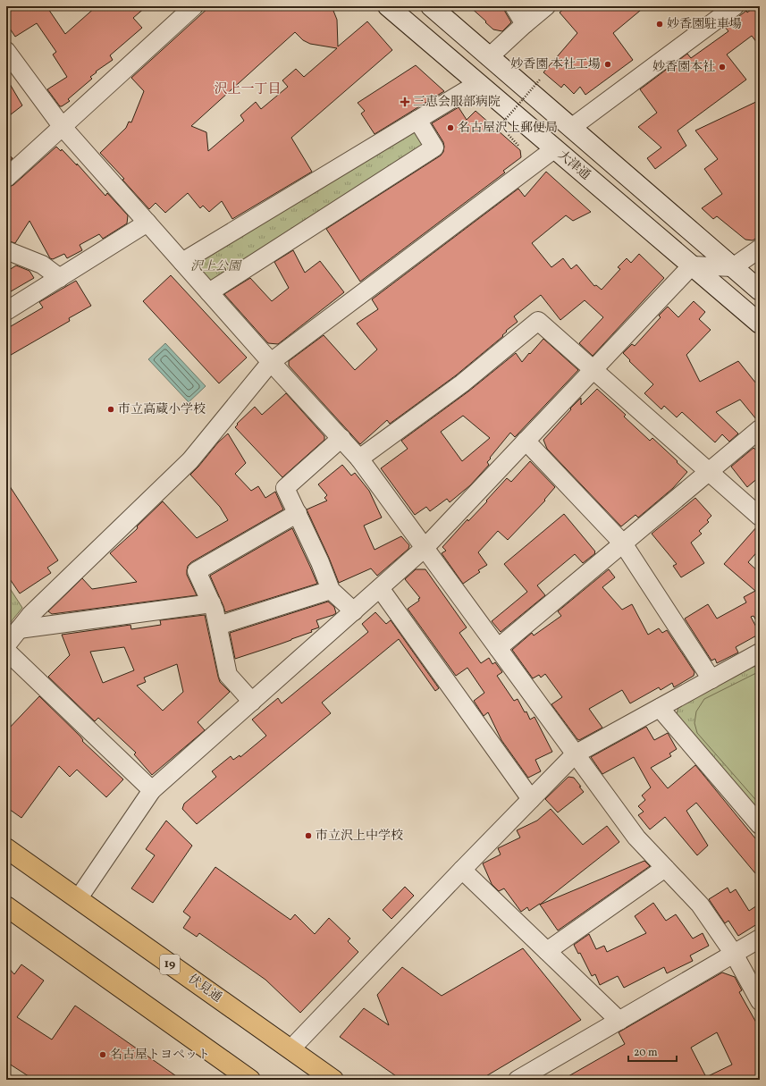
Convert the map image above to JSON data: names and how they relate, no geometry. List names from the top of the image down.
{
  "streets": {
    "highway": ["19", "伏見通"],
    "street": ["大津通"]
  },
  "districts": ["沢上一丁目"],
  "parks": ["沢上公園"],
  "places": {
    "other": [
      "妙香園駐車場",
      "妙香園 本社工場",
      "妙香園本社",
      "名古屋沢上郵便局",
      "市立高蔵小学校",
      "市立沢上中学校",
      "名古屋トヨペット"
    ],
    "health": ["三恵会服部病院"]
  },
  "scale_bar": "20 m"
}
